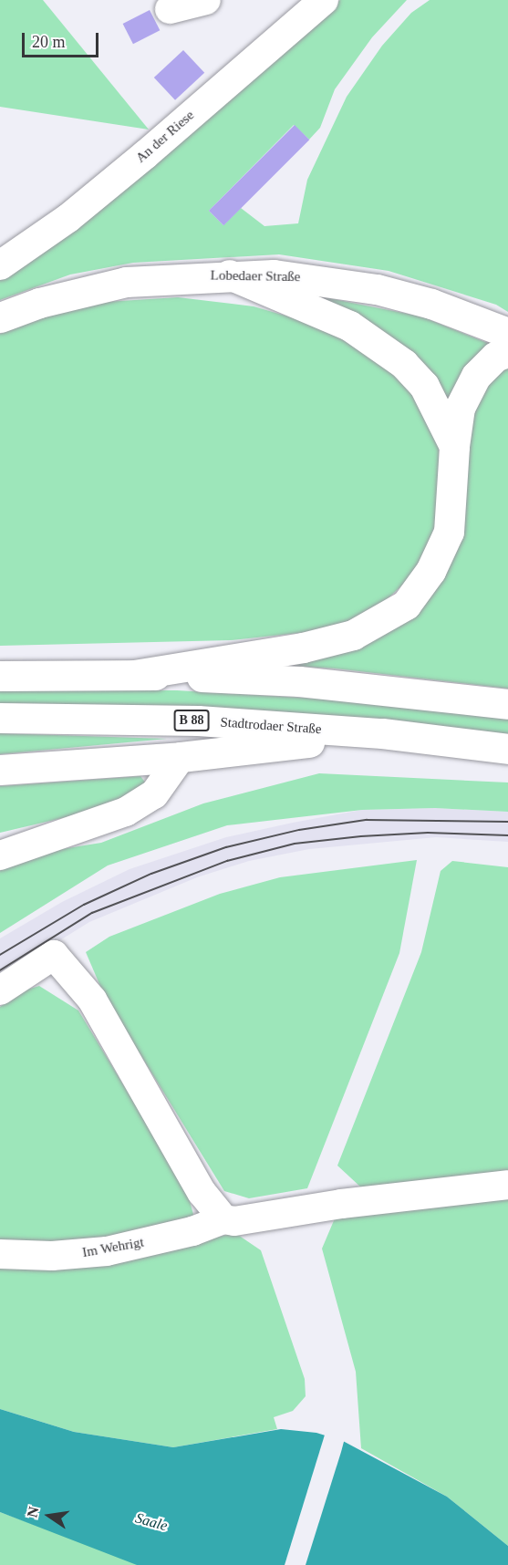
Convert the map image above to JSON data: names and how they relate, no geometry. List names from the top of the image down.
{
  "streets": {
    "main road": ["Lobedaer Straße", "B 88", "Stadtrodaer Straße"],
    "street": ["An der Riese", "Im Wehrigt"]
  },
  "water": ["Saale"],
  "scale_bar": "20 m",
  "north": "left"
}
